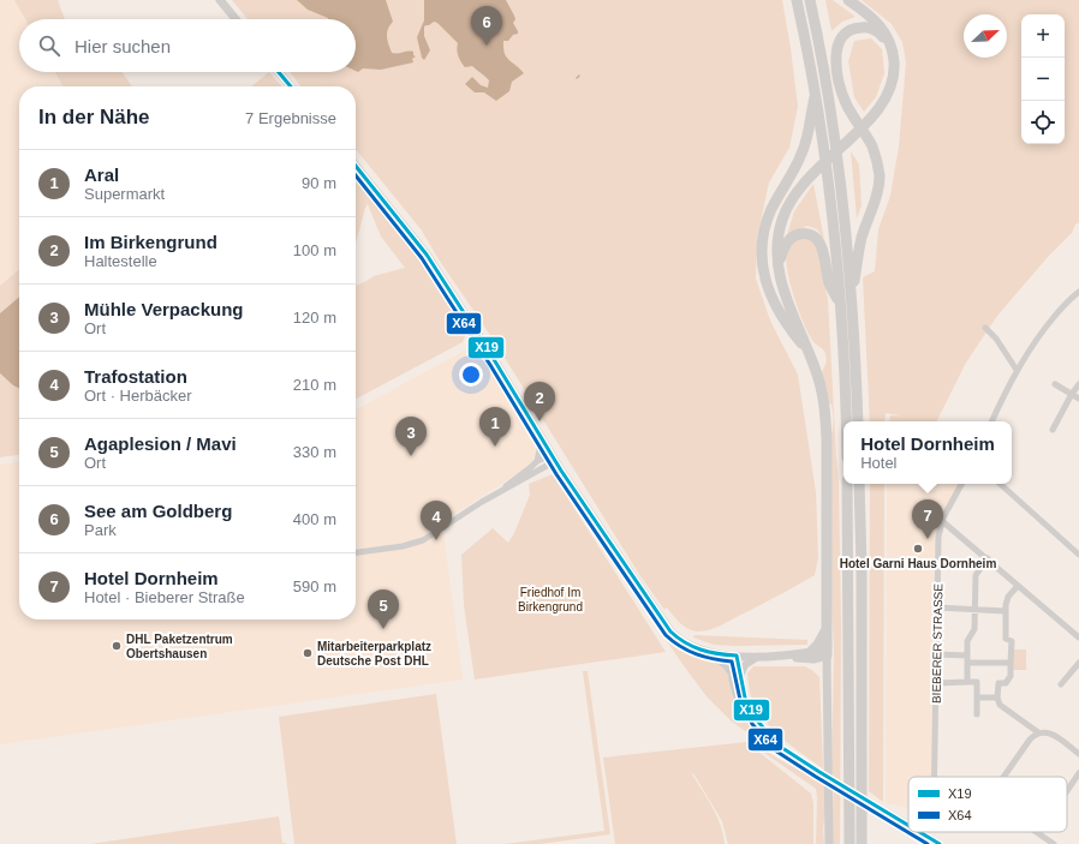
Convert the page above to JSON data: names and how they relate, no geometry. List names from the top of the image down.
{
  "streets": {
    "street": ["BIEBERER STRASSE"]
  },
  "parks": ["Friedhof Im Birkengrund"],
  "places": ["Hotel Garni Haus Dornheim", "DHL Paketzentrum Obertshausen", "Mitarbeiterparkplatz Deutsche Post DHL"],
  "lines": ["transit line X19", "transit line X64"],
  "legend": ["X19", "X64"],
  "north": "top right",
  "page": {
    "pins": [
      "6",
      "2",
      "1",
      "3",
      "7",
      "4",
      "5"
    ],
    "map_buttons": ["+", "−"],
    "search": "Hier suchen",
    "heading": ["In der Nähe", "7 Ergebnisse"],
    "list": [
      {
        "mark": "1",
        "name": "Aral",
        "note": "Supermarkt",
        "value": "90 m"
      },
      {
        "mark": "2",
        "name": "Im Birkengrund",
        "note": "Haltestelle",
        "value": "100 m"
      },
      {
        "mark": "3",
        "name": "Mühle Verpackung",
        "note": "Ort",
        "value": "120 m"
      },
      {
        "mark": "4",
        "name": "Trafostation",
        "note": "Ort · Herbäcker",
        "value": "210 m"
      },
      {
        "mark": "5",
        "name": "Agaplesion / Mavi",
        "note": "Ort",
        "value": "330 m"
      },
      {
        "mark": "6",
        "name": "See am Goldberg",
        "note": "Park",
        "value": "400 m"
      },
      {
        "mark": "7",
        "name": "Hotel Dornheim",
        "note": "Hotel · Bieberer Straße",
        "value": "590 m"
      }
    ],
    "popup": ["Hotel Dornheim", "Hotel"]
  }
}
